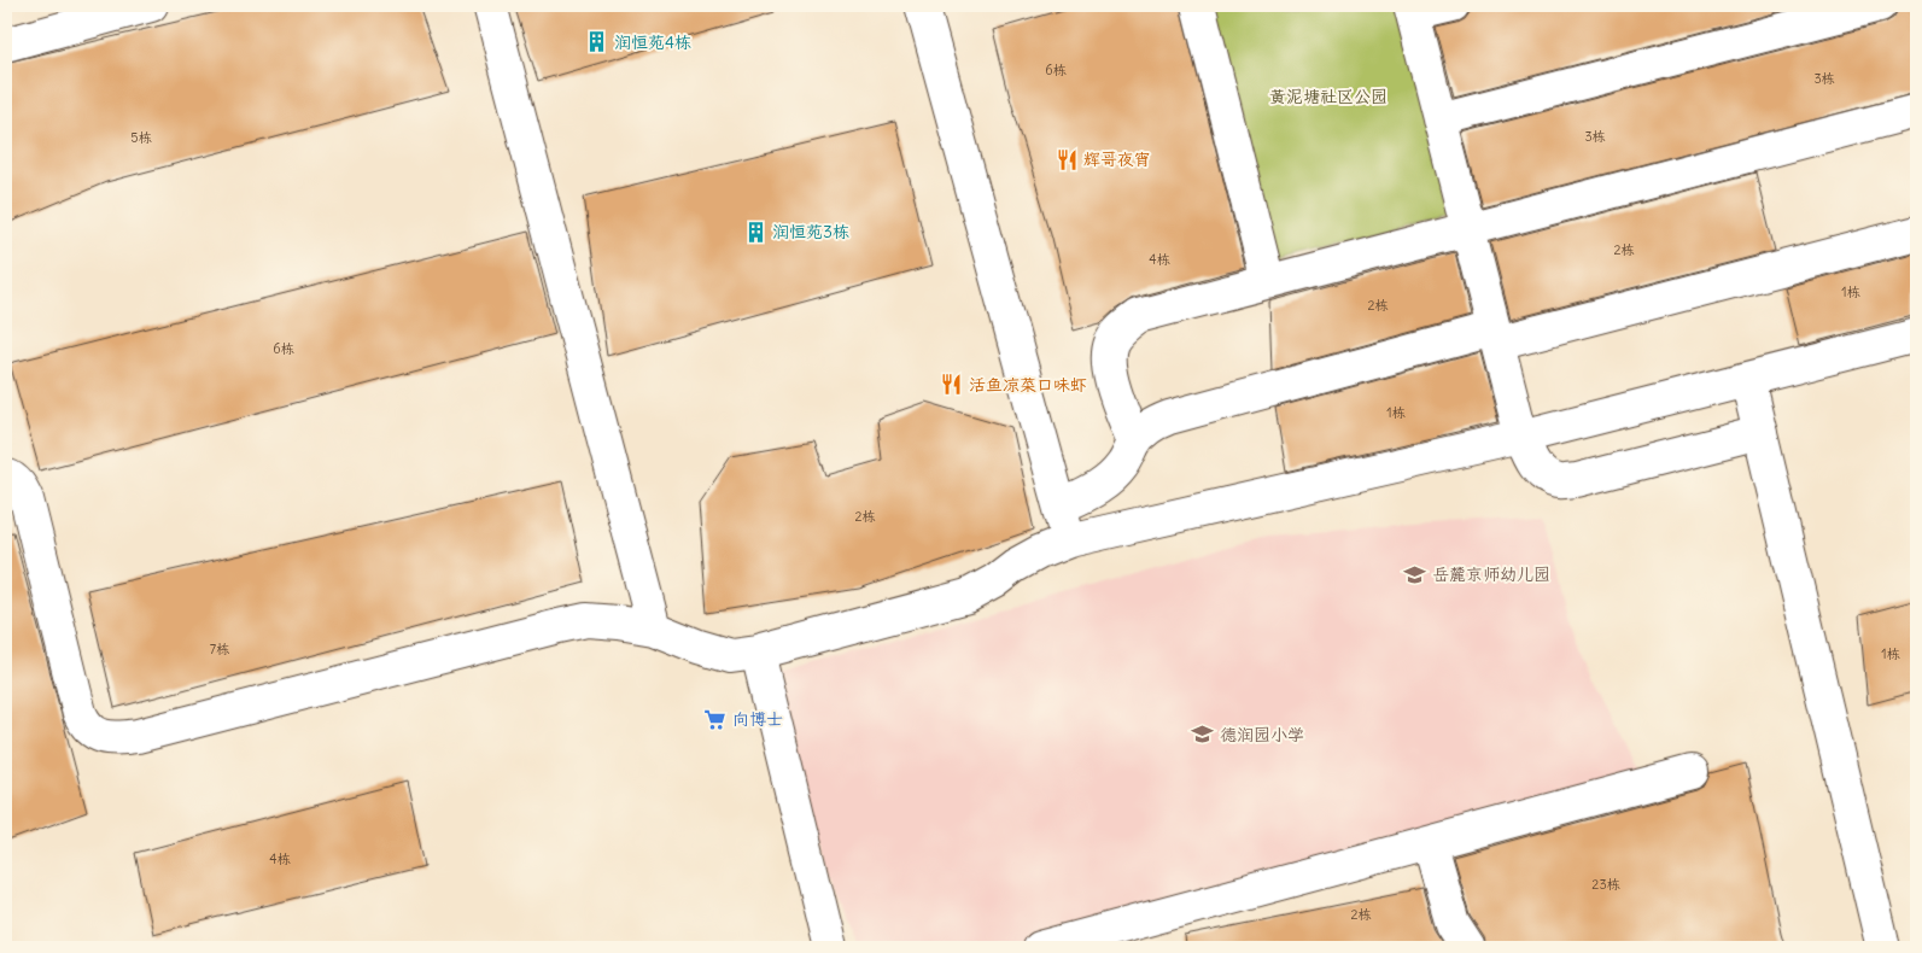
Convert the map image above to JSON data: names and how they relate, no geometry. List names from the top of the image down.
{
  "parks": ["黄泥塘社区公园"],
  "places": {
    "building": ["润恒苑4栋", "润恒苑3栋"],
    "restaurant": ["辉哥夜宵", "活鱼凉菜口味虾"],
    "school or university": ["岳麓京师幼儿园", "德润园小学"],
    "supermarket": ["向博士"]
  },
  "house_numbers": [
    "6栋",
    "3栋",
    "3栋",
    "5栋",
    "2栋",
    "4栋",
    "1栋",
    "2栋",
    "6栋",
    "1栋",
    "2栋",
    "7栋",
    "1栋",
    "4栋",
    "23栋",
    "2栋"
  ]
}
